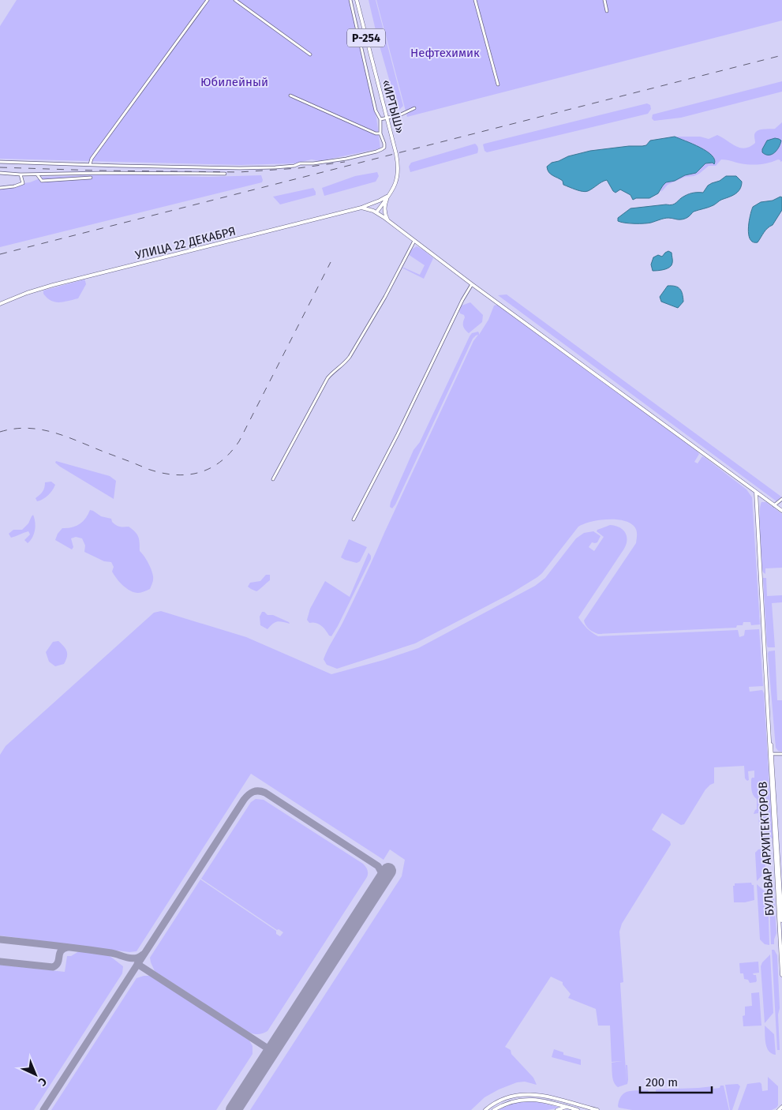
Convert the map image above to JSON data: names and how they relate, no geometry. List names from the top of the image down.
{
  "streets": {
    "main road": [
      "Р-254",
      "«ИРТЫШ»",
      "УЛИЦА 22 ДЕКАБРЯ",
      "БУЛЬВАР АРХИТЕКТОРОВ"
    ]
  },
  "crossings": [
    ["«ИРТЫШ»", "УЛИЦА 22 ДЕКАБРЯ"]
  ],
  "parks": ["Нефтехимик", "Юбилейный"],
  "scale_bar": "200 m",
  "north": "bottom right"
}
